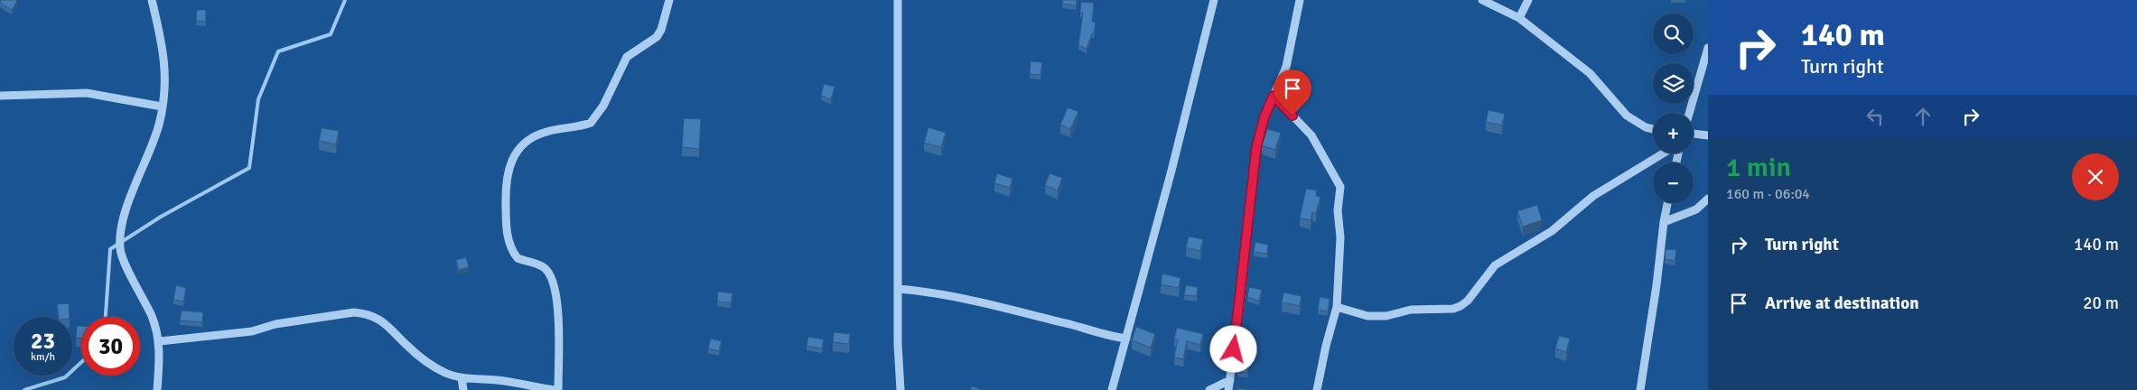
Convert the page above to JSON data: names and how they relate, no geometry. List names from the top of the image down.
{
  "page": {
    "turn": ["140 m", "Turn right"],
    "map_buttons": ["+", "−"],
    "heading": ["1 min", "160 m · 06:04"],
    "list": [
      {
        "name": "Turn right",
        "value": "140 m"
      },
      {
        "name": "Arrive at destination",
        "value": "20 m"
      }
    ],
    "speed": "23 km/h",
    "limit": "30"
  }
}
